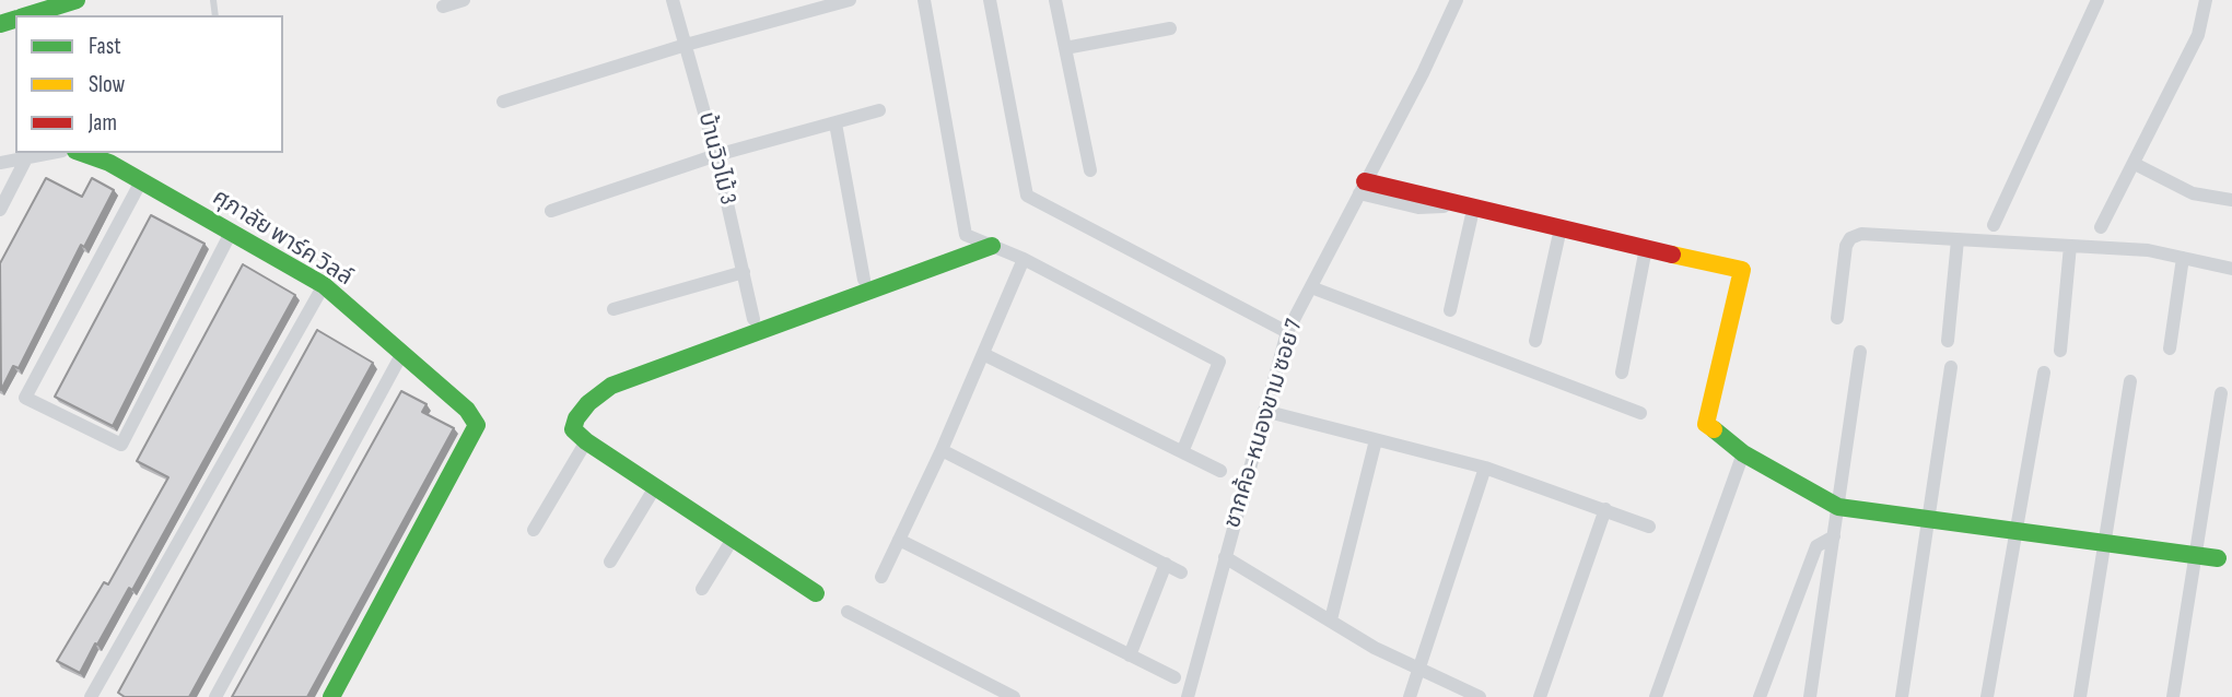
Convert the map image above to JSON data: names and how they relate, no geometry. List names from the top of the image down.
{
  "streets": {
    "street": ["บ้านวิวไม้ 3", "ศุภาลัย พาร์ค วิลล์", "ชากค้อ-หนองขาม ซอย 7"]
  },
  "legend": ["Fast", "Slow", "Jam"]
}
